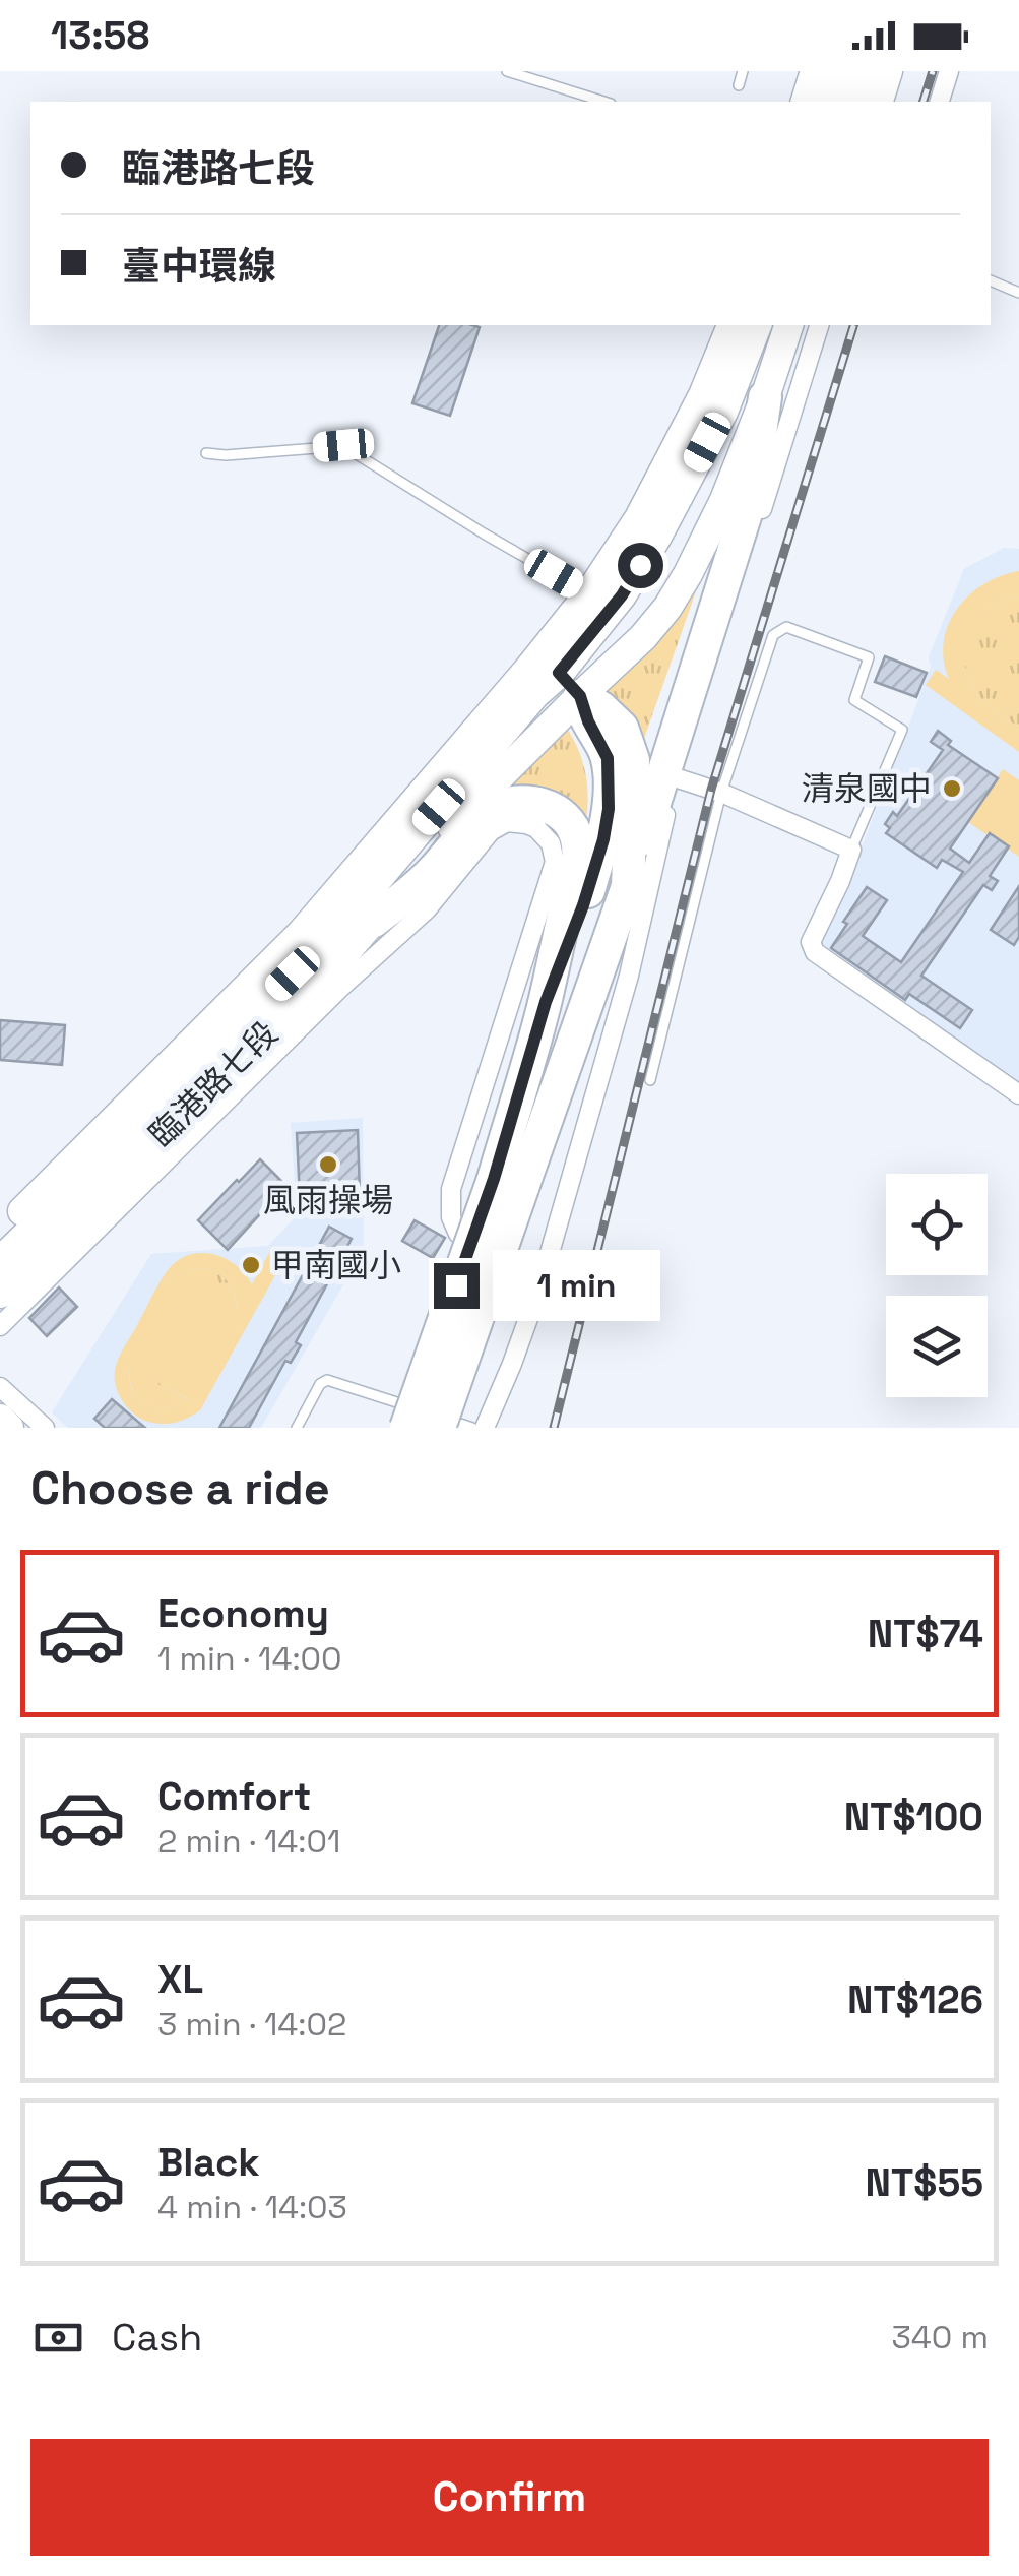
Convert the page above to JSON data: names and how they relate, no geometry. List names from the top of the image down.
{
  "streets": {
    "main road": ["臨港路七段"]
  },
  "places": ["清泉國中", "風雨操場", "甲南國小"],
  "page": {
    "status": "13:58",
    "banner": ["臨港路七段", "臺中環線"],
    "bubble": "1 min",
    "heading": "Choose a ride",
    "list": [
      {
        "name": "Economy",
        "note": "1 min · 14:00",
        "value": "NT$74"
      },
      {
        "name": "Comfort",
        "note": "2 min · 14:01",
        "value": "NT$100"
      },
      {
        "name": "XL",
        "note": "3 min · 14:02",
        "value": "NT$126"
      },
      {
        "name": "Black",
        "note": "4 min · 14:03",
        "value": "NT$55"
      }
    ],
    "pay": ["Cash", "340 m"],
    "buttons": "Confirm"
  }
}
